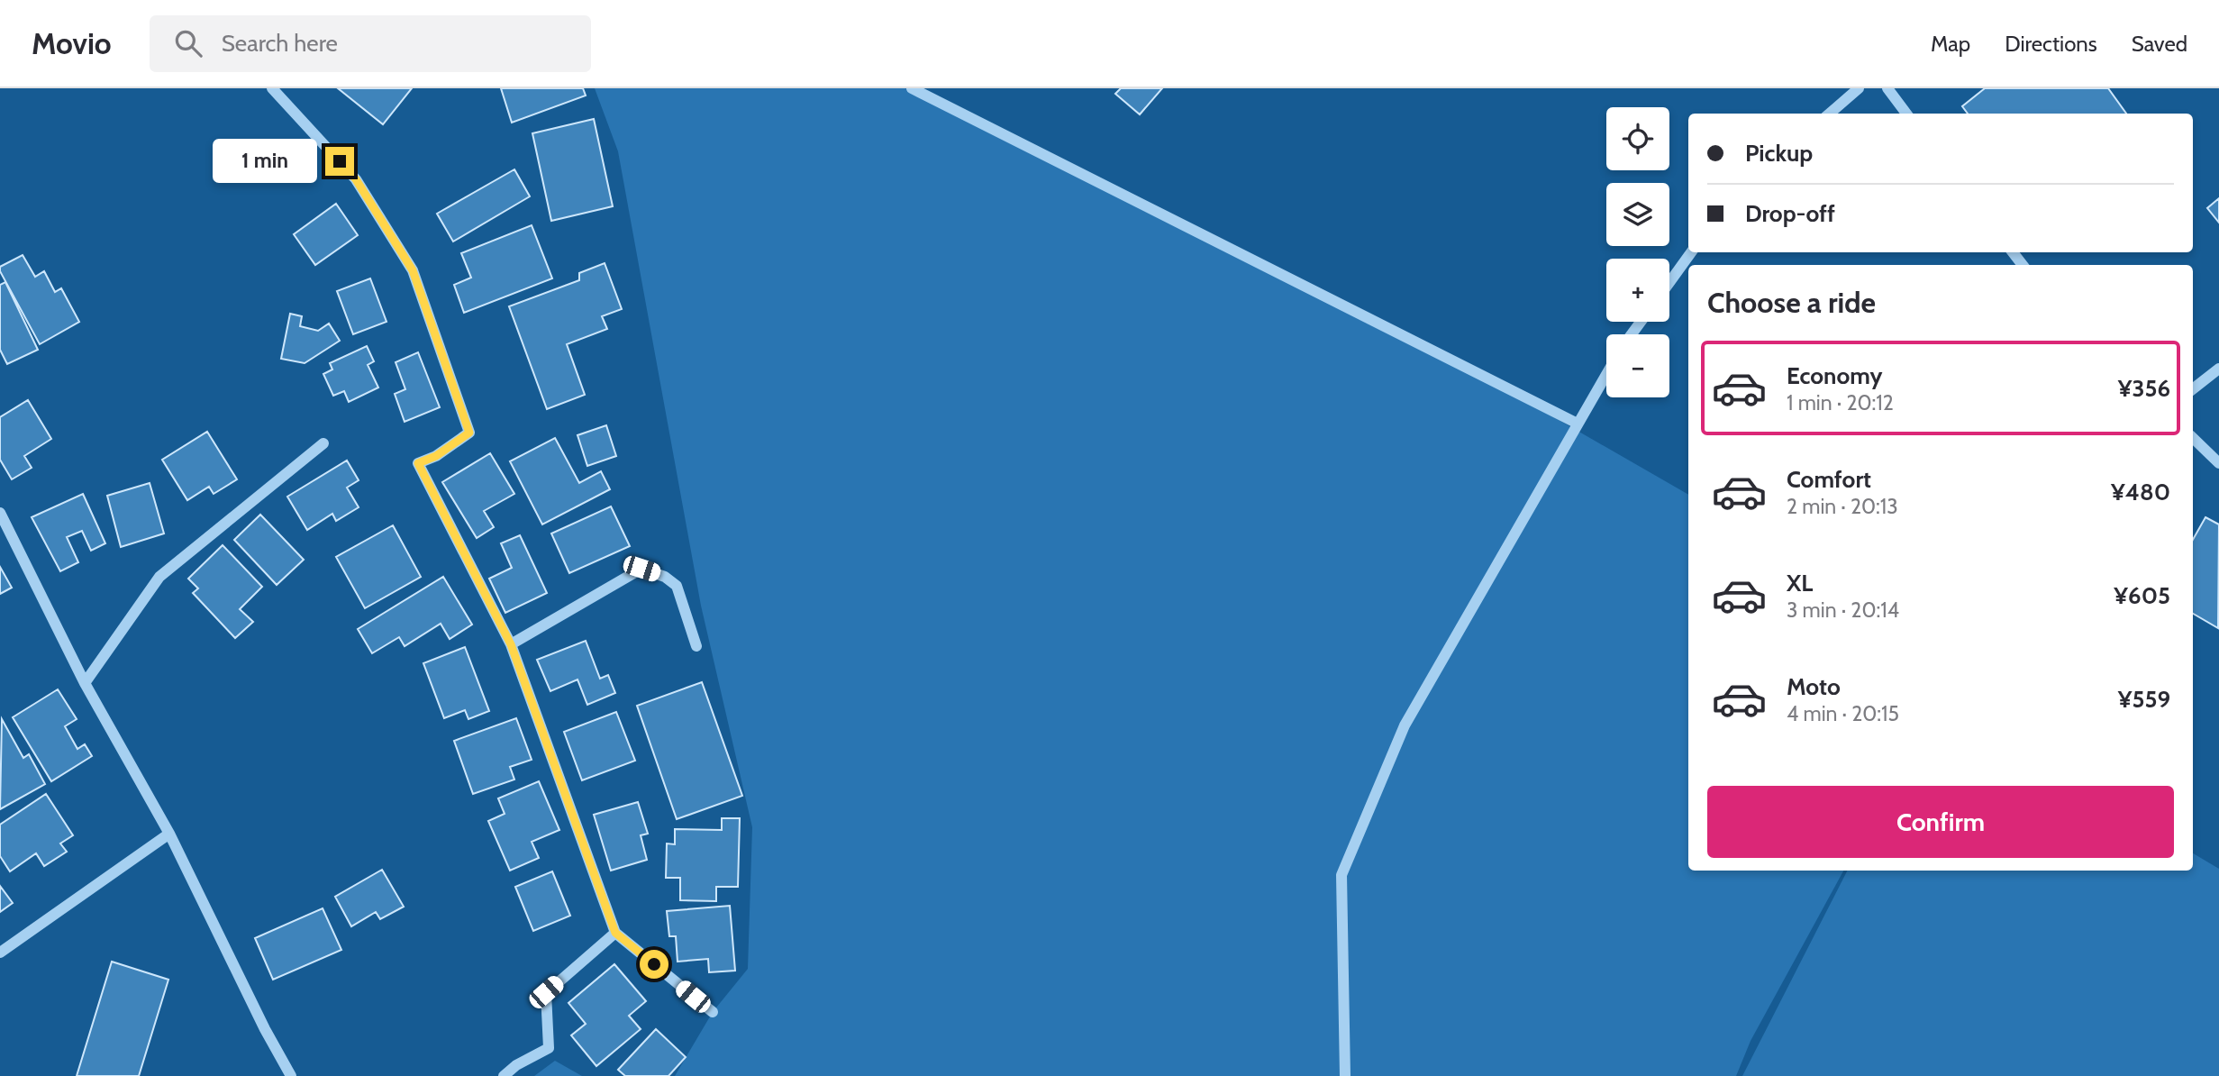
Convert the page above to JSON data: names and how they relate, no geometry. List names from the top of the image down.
{
  "page": {
    "header": "Movio",
    "search": "Search here",
    "nav": ["Map", "Directions", "Saved"],
    "map_buttons": ["+", "−"],
    "banner": ["Pickup", "Drop-off"],
    "bubble": "1 min",
    "heading": "Choose a ride",
    "list": [
      {
        "name": "Economy",
        "note": "1 min · 20:12",
        "value": "¥356"
      },
      {
        "name": "Comfort",
        "note": "2 min · 20:13",
        "value": "¥480"
      },
      {
        "name": "XL",
        "note": "3 min · 20:14",
        "value": "¥605"
      },
      {
        "name": "Moto",
        "note": "4 min · 20:15",
        "value": "¥559"
      }
    ],
    "buttons": "Confirm"
  }
}
